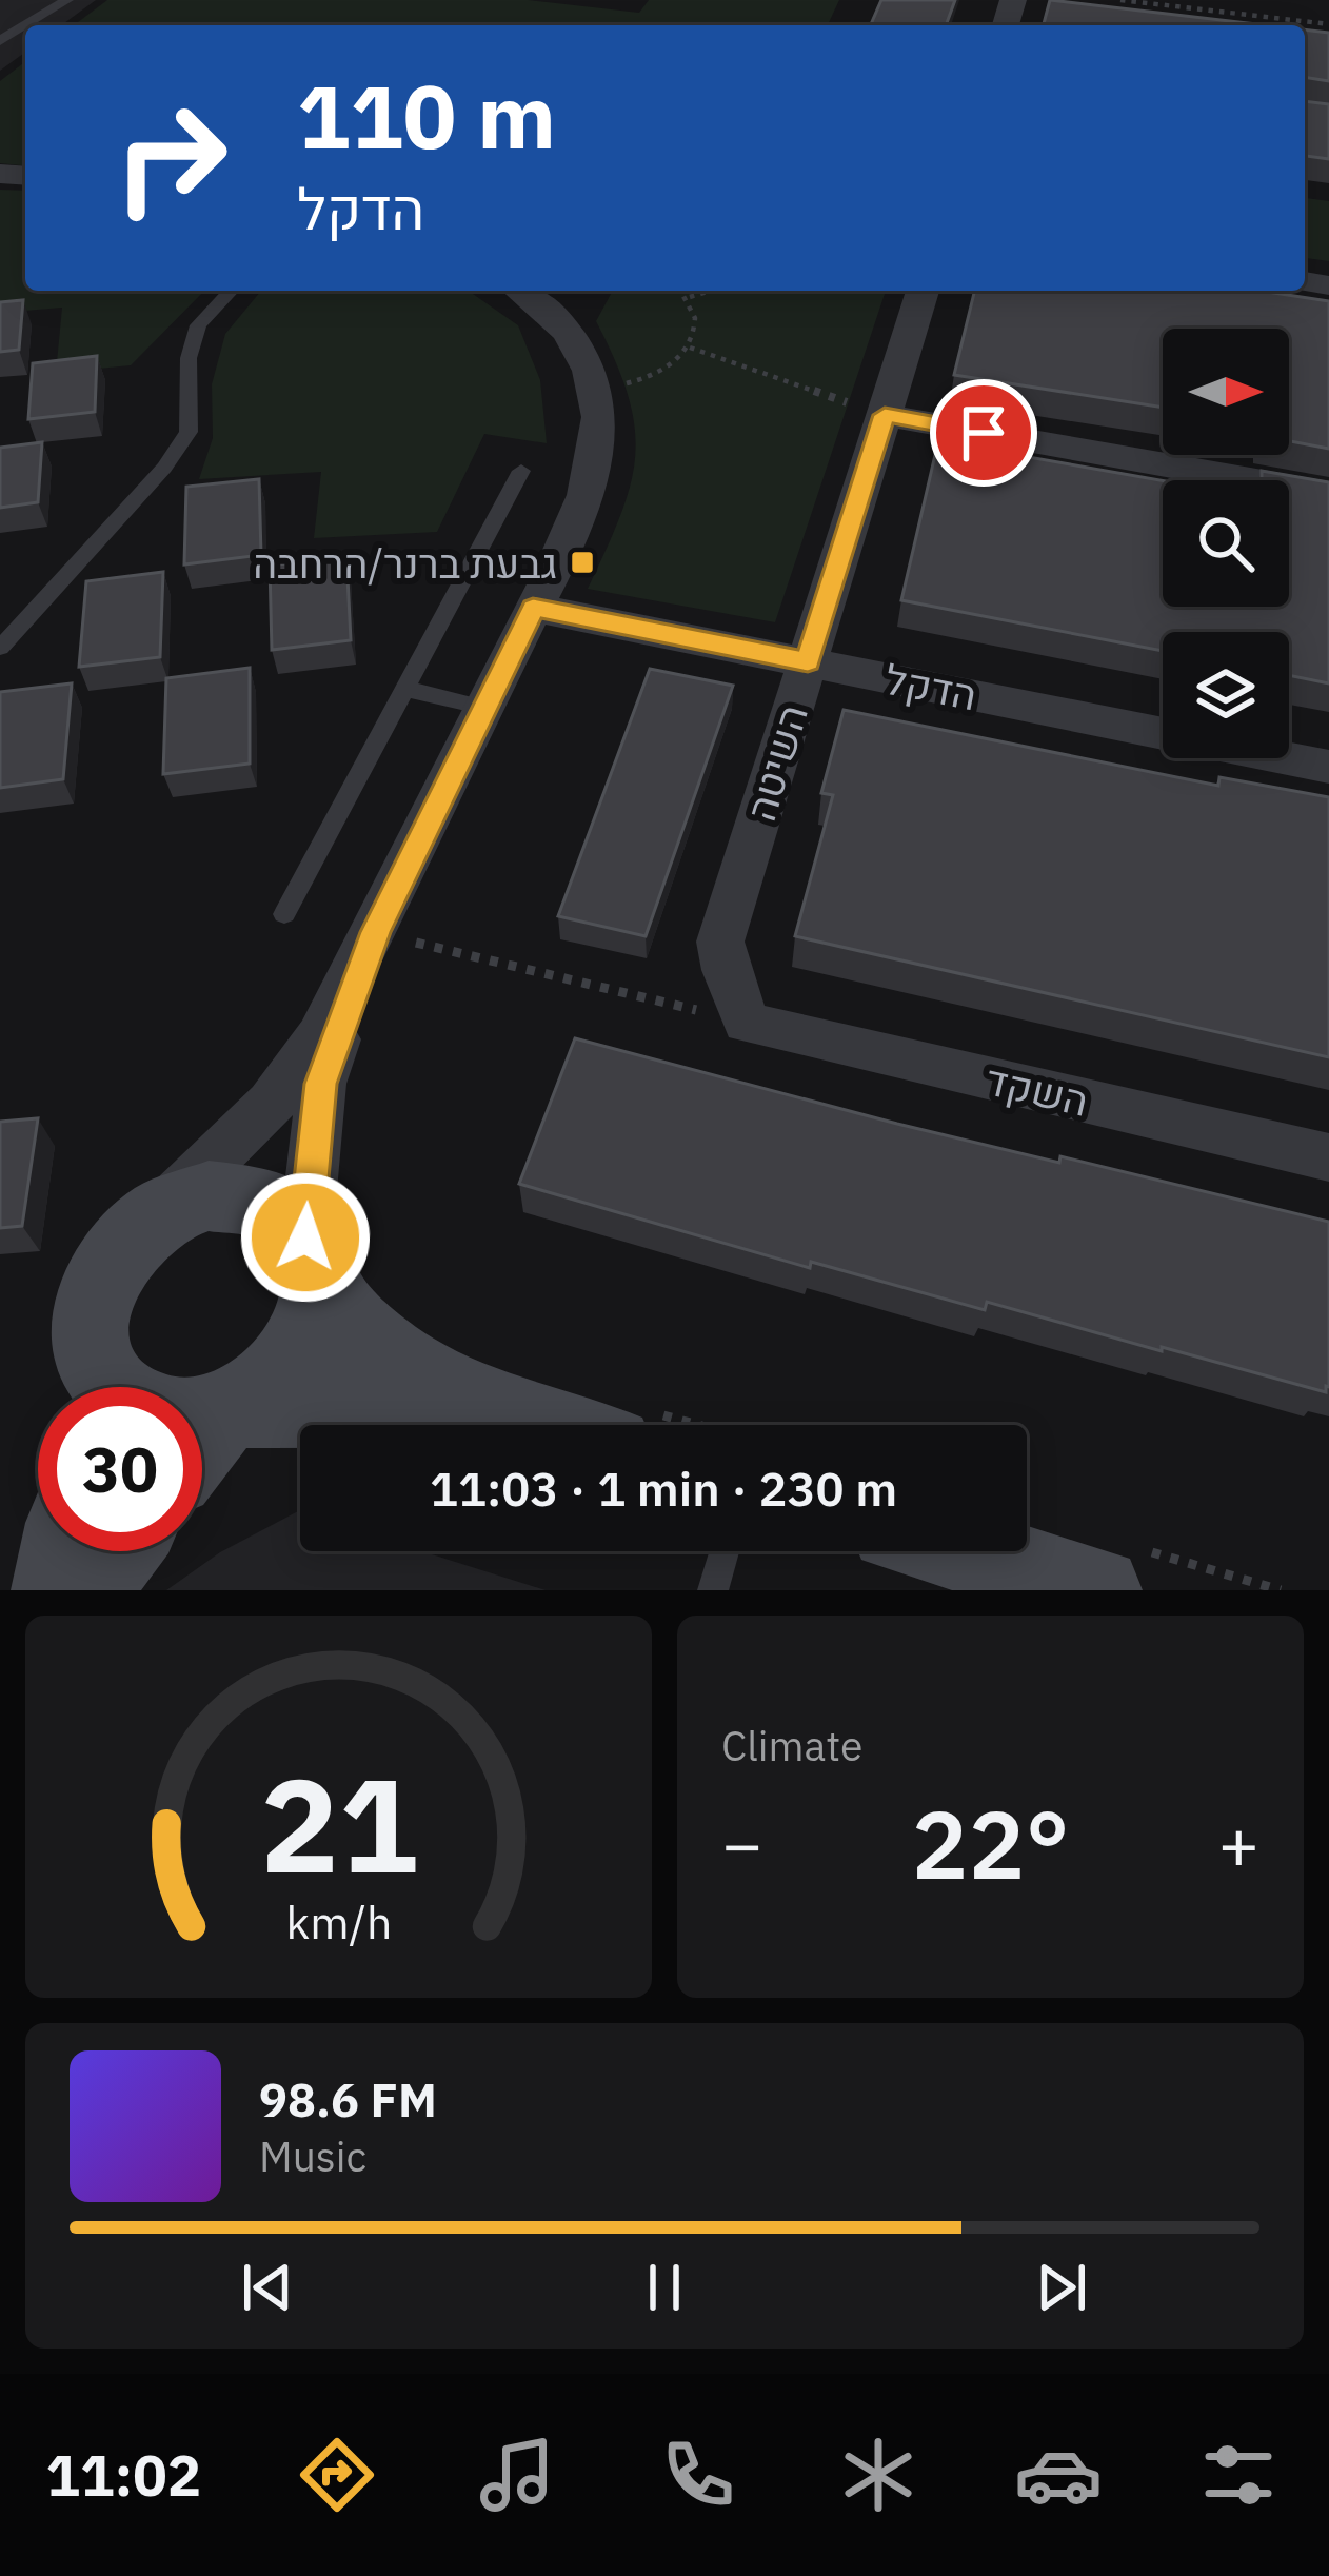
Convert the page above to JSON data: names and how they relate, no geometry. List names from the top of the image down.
{
  "streets": {
    "street": ["הדקל", "השיטה", "השקד"]
  },
  "crossings": [
    ["הדקל", "השיטה"],
    ["השיטה", "השקד"]
  ],
  "places": {
    "transit": ["גבעת ברנר/הרחבה"]
  },
  "north": "right",
  "page": {
    "turn": ["110 m", "הדקל"],
    "limit": "30",
    "trip": "11:03 · 1 min · 230 m",
    "tile": "Climate",
    "heat": ["−", "22°", "+"],
    "song": ["98.6 FM", "Music"],
    "tabs": "11:02",
    "gauge": ["21", "km/h"]
  }
}
